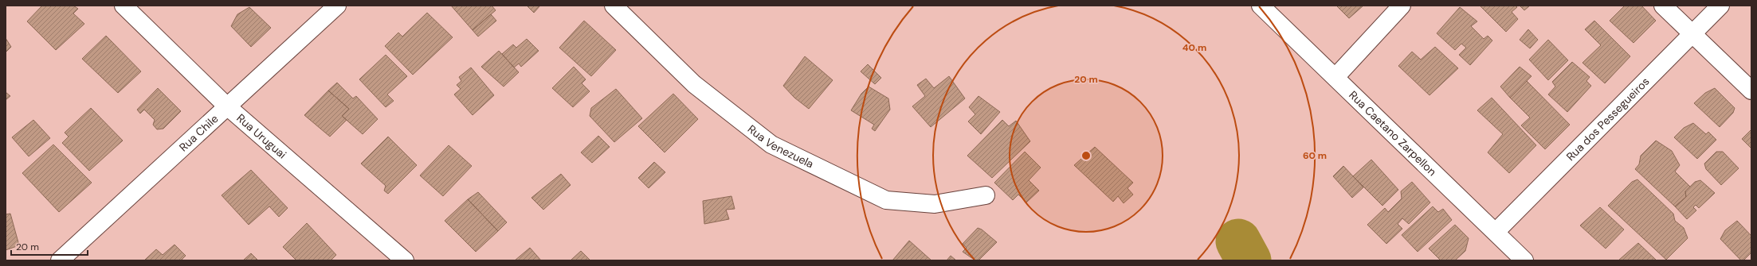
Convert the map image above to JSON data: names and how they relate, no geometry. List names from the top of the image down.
{
  "streets": {
    "street": [
      "Rua dos Pessegueiros",
      "Rua Chile",
      "Rua Caetano Zarpellon",
      "Rua Uruguai",
      "Rua Venezuela"
    ]
  },
  "crossings": [
    ["Rua dos Pessegueiros", "Rua Caetano Zarpellon"],
    ["Rua Chile", "Rua Uruguai"]
  ],
  "scale_bar": "20 m",
  "rings": ["40 m", "20 m", "60 m"]
}
